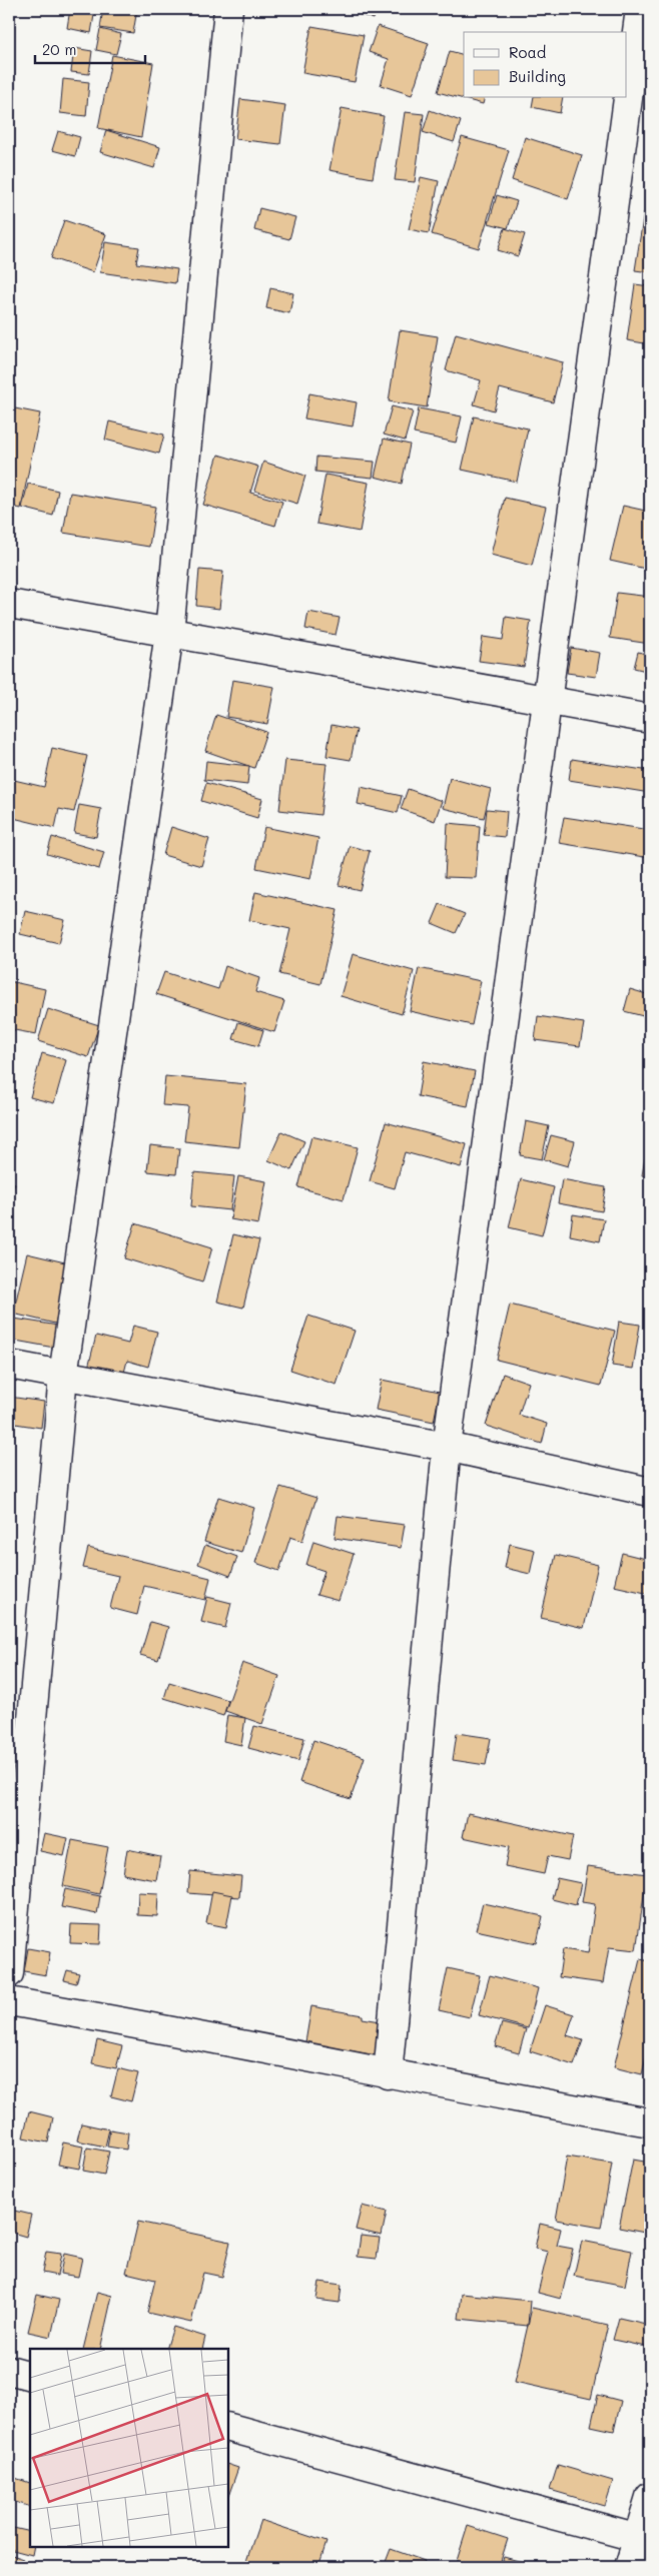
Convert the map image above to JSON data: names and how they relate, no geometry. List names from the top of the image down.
{
  "legend": ["Road", "Building"],
  "scale_bar": "20 m"
}
